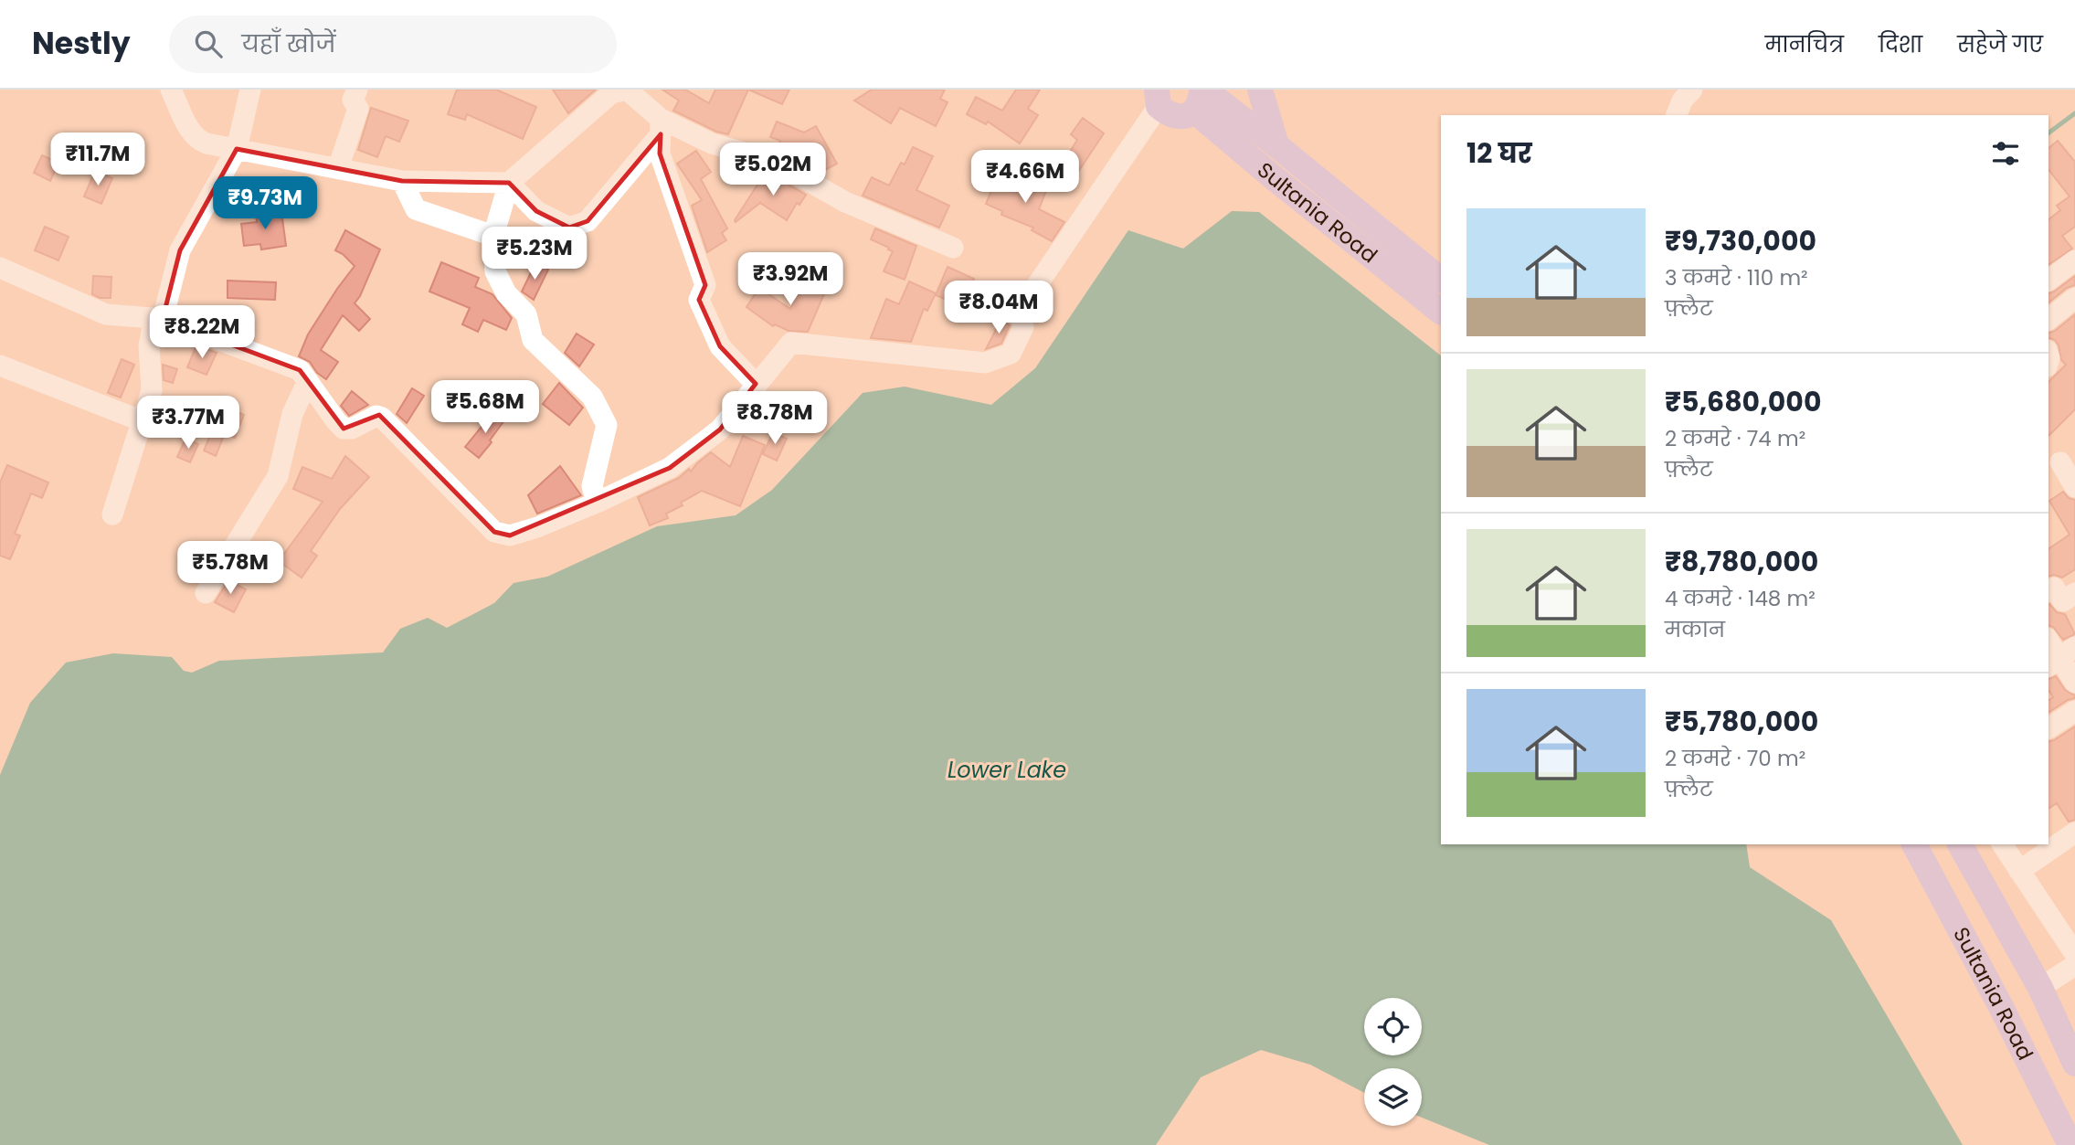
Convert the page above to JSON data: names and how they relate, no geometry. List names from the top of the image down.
{
  "streets": {
    "main road": ["Sultania Road"]
  },
  "water": ["Lower Lake"],
  "page": {
    "header": "Nestly",
    "search": "यहाँ खोजें",
    "nav": ["मानचित्र", "दिशा", "सहेजे गए"],
    "heading": "12 घर",
    "price": [
      "₹11.7M",
      "₹5.02M",
      "₹4.66M",
      "₹9.73M",
      "₹5.23M",
      "₹3.92M",
      "₹8.04M",
      "₹8.22M",
      "₹5.68M",
      "₹8.78M",
      "₹3.77M",
      "₹5.78M"
    ],
    "list": [
      {
        "name": "₹9,730,000",
        "note": "3 कमरे · 110 m² · फ़्लैट"
      },
      {
        "name": "₹5,680,000",
        "note": "2 कमरे · 74 m² · फ़्लैट"
      },
      {
        "name": "₹8,780,000",
        "note": "4 कमरे · 148 m² · मकान"
      },
      {
        "name": "₹5,780,000",
        "note": "2 कमरे · 70 m² · फ़्लैट"
      }
    ]
  }
}
